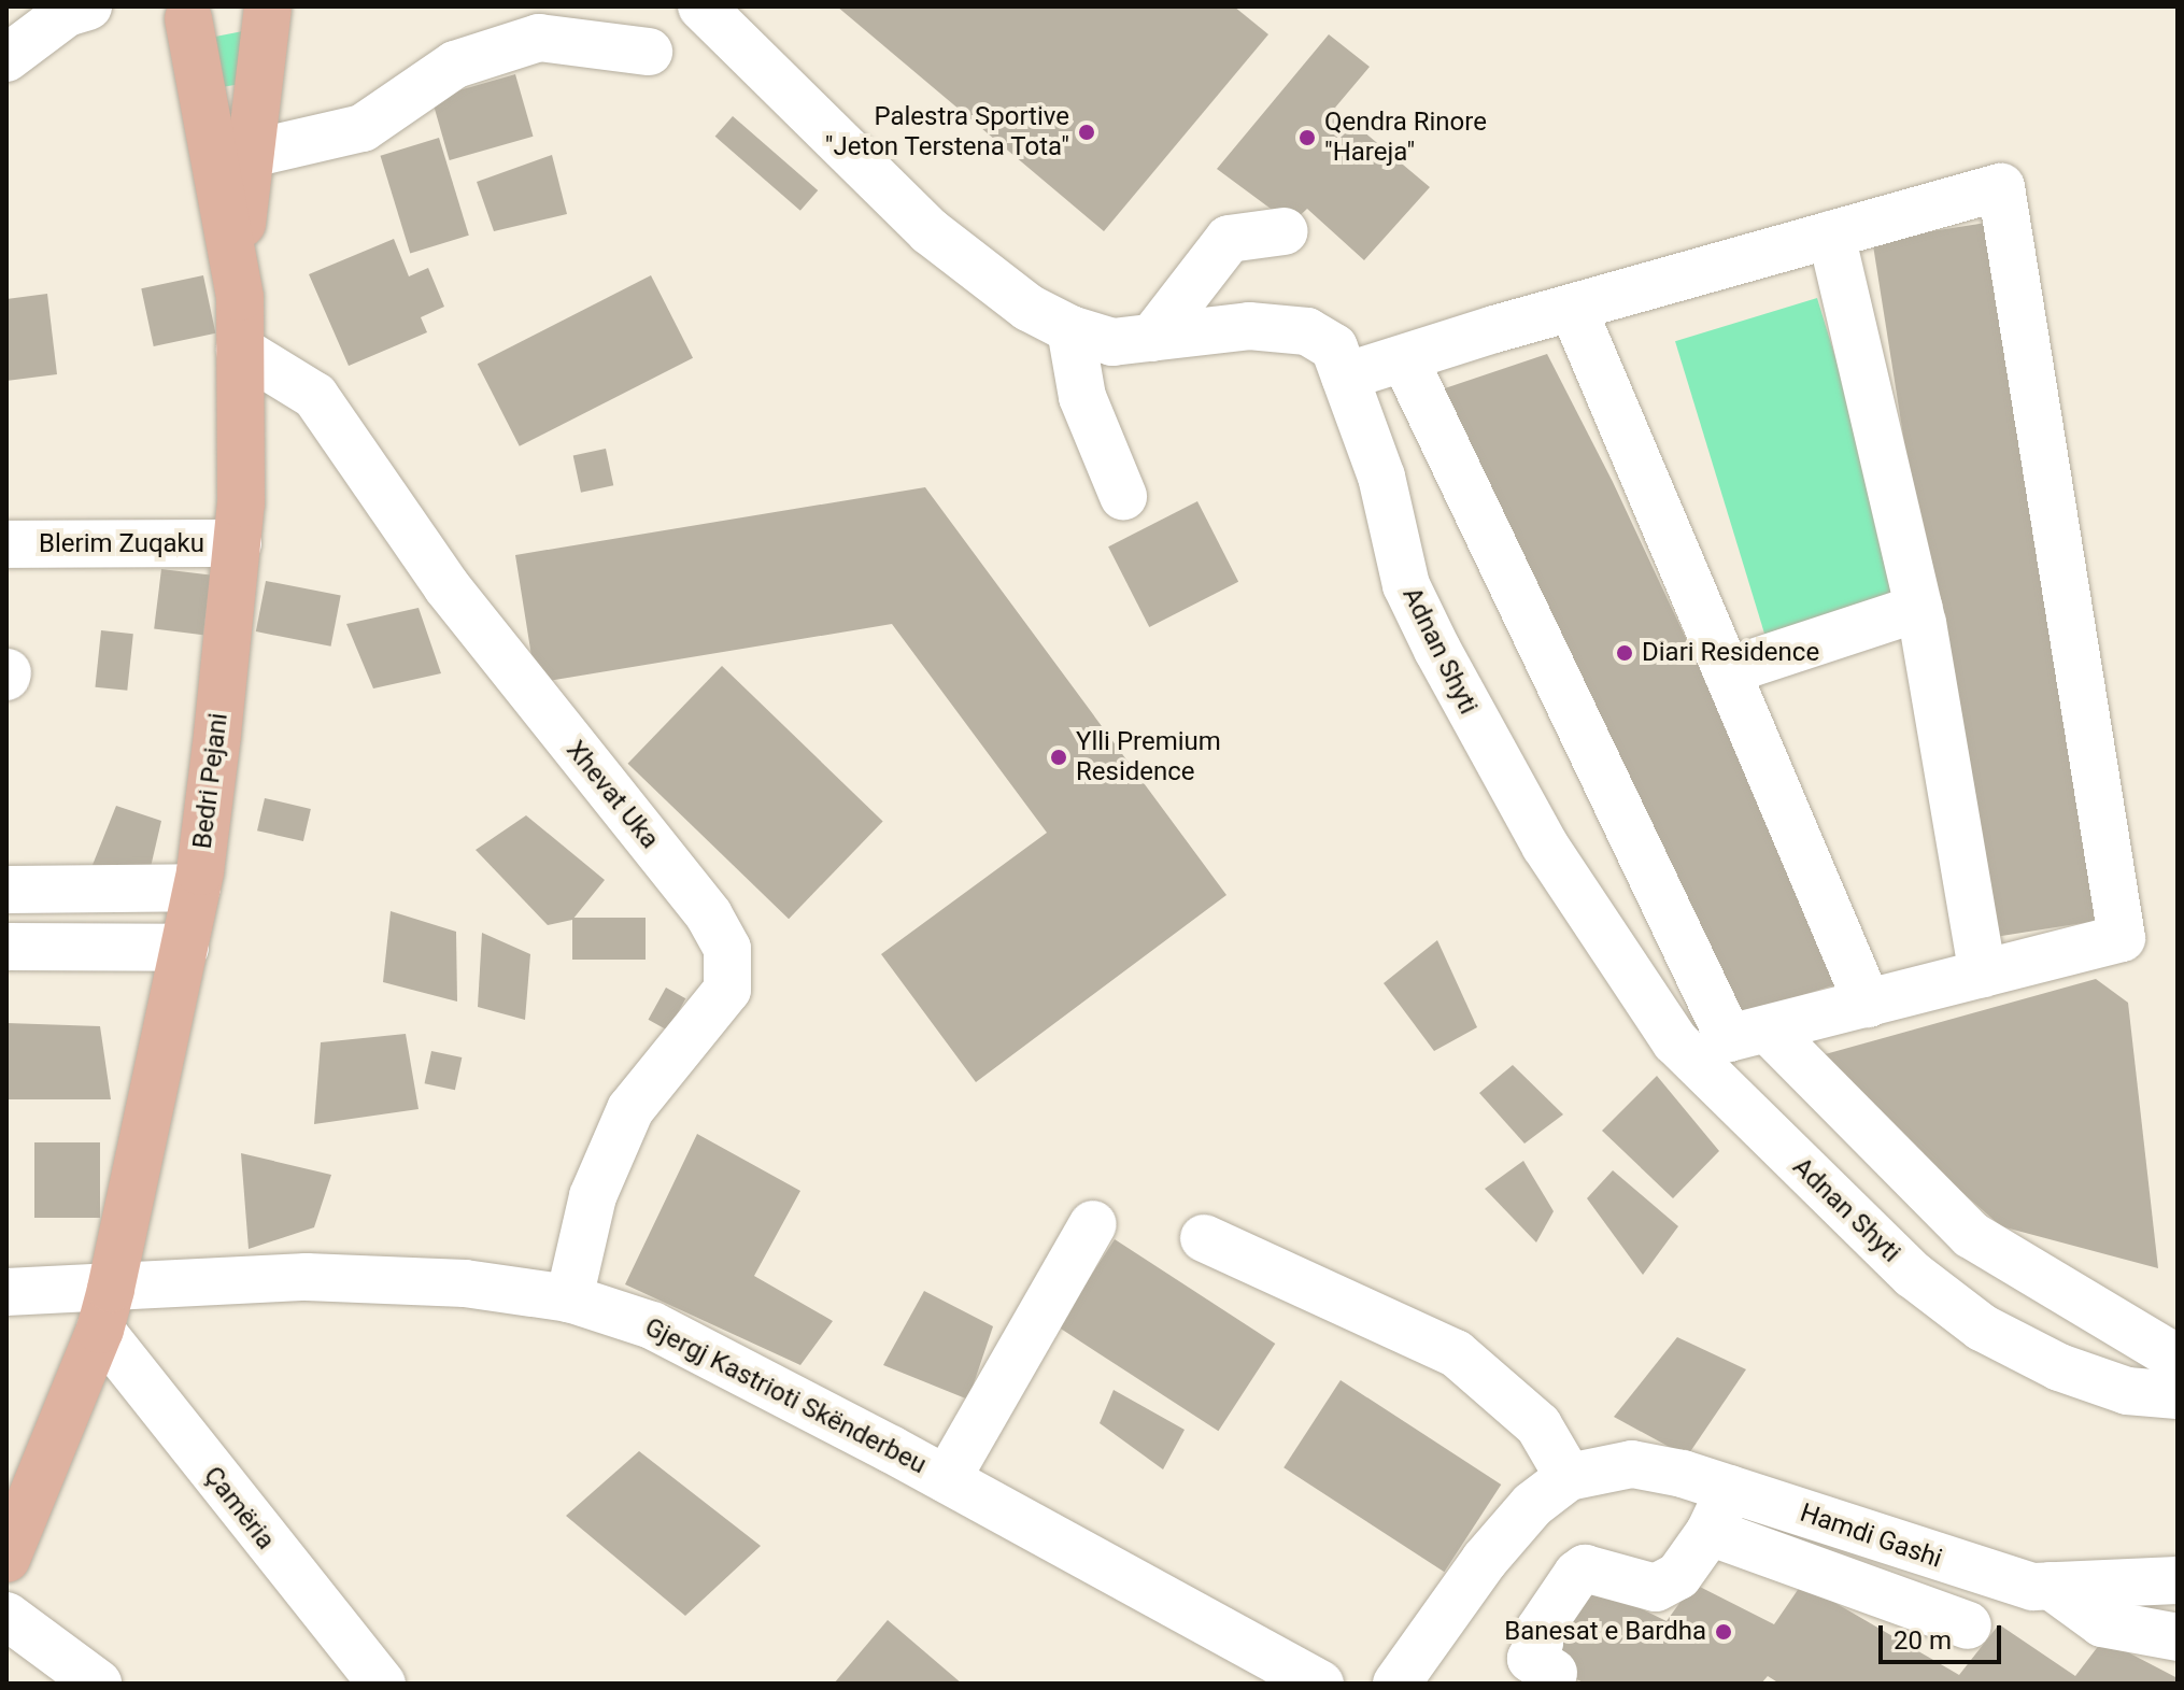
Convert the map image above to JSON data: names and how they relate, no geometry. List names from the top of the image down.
{
  "streets": {
    "main road": ["Bedri Pejani"],
    "street": [
      "Blerim Zuqaku",
      "Adnan Shyti",
      "Xhevat Uka",
      "Gjergj Kastrioti Skënderbeu",
      "Çamëria",
      "Hamdi Gashi"
    ]
  },
  "crossings": [
    ["Blerim Zuqaku", "Bedri Pejani"],
    ["Bedri Pejani", "Xhevat Uka"],
    ["Bedri Pejani", "Gjergj Kastrioti Skënderbeu"],
    ["Bedri Pejani", "Çamëria"],
    ["Xhevat Uka", "Gjergj Kastrioti Skënderbeu"],
    ["Gjergj Kastrioti Skënderbeu", "Çamëria"]
  ],
  "places": [
    "Palestra Sportive \"Jeton Terstena Tota\"",
    "Qendra Rinore \"Hareja\"",
    "Diari Residence",
    "Ylli Premium Residence",
    "Banesat e Bardha"
  ],
  "scale_bar": "20 m"
}
